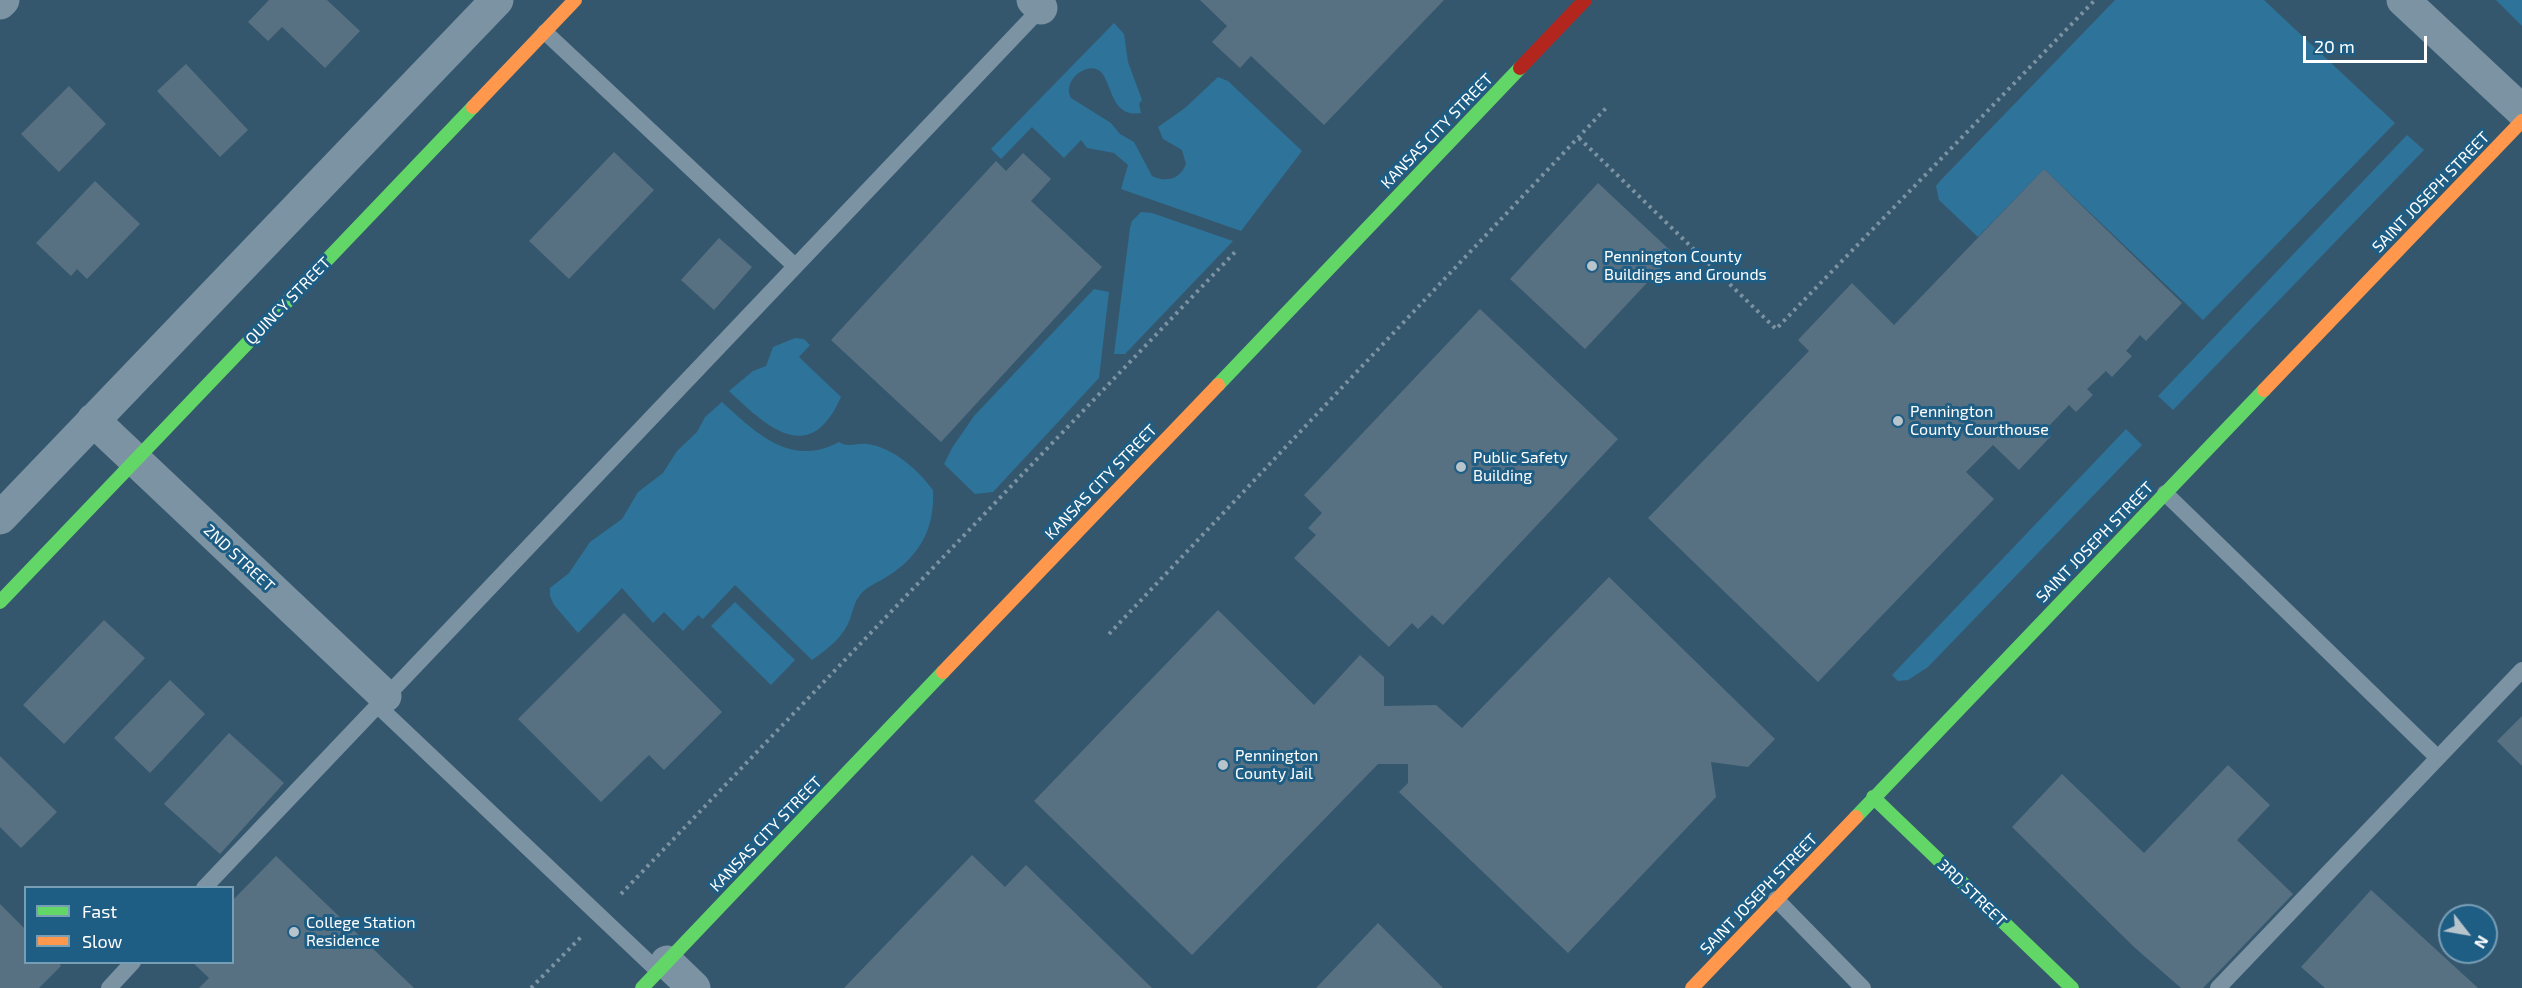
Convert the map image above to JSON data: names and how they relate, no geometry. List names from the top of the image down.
{
  "streets": {
    "street": [
      "KANSAS CITY STREET",
      "SAINT JOSEPH STREET",
      "QUINCY STREET",
      "2ND STREET",
      "3RD STREET"
    ]
  },
  "crossings": [
    ["SAINT JOSEPH STREET", "3RD STREET"],
    ["QUINCY STREET", "2ND STREET"]
  ],
  "places": [
    "Pennington County Buildings and Grounds",
    "Pennington County Courthouse",
    "Public Safety Building",
    "Pennington County Jail",
    "College Station Residence"
  ],
  "legend": ["Fast", "Slow"],
  "scale_bar": "20 m",
  "north": "bottom right"
}
